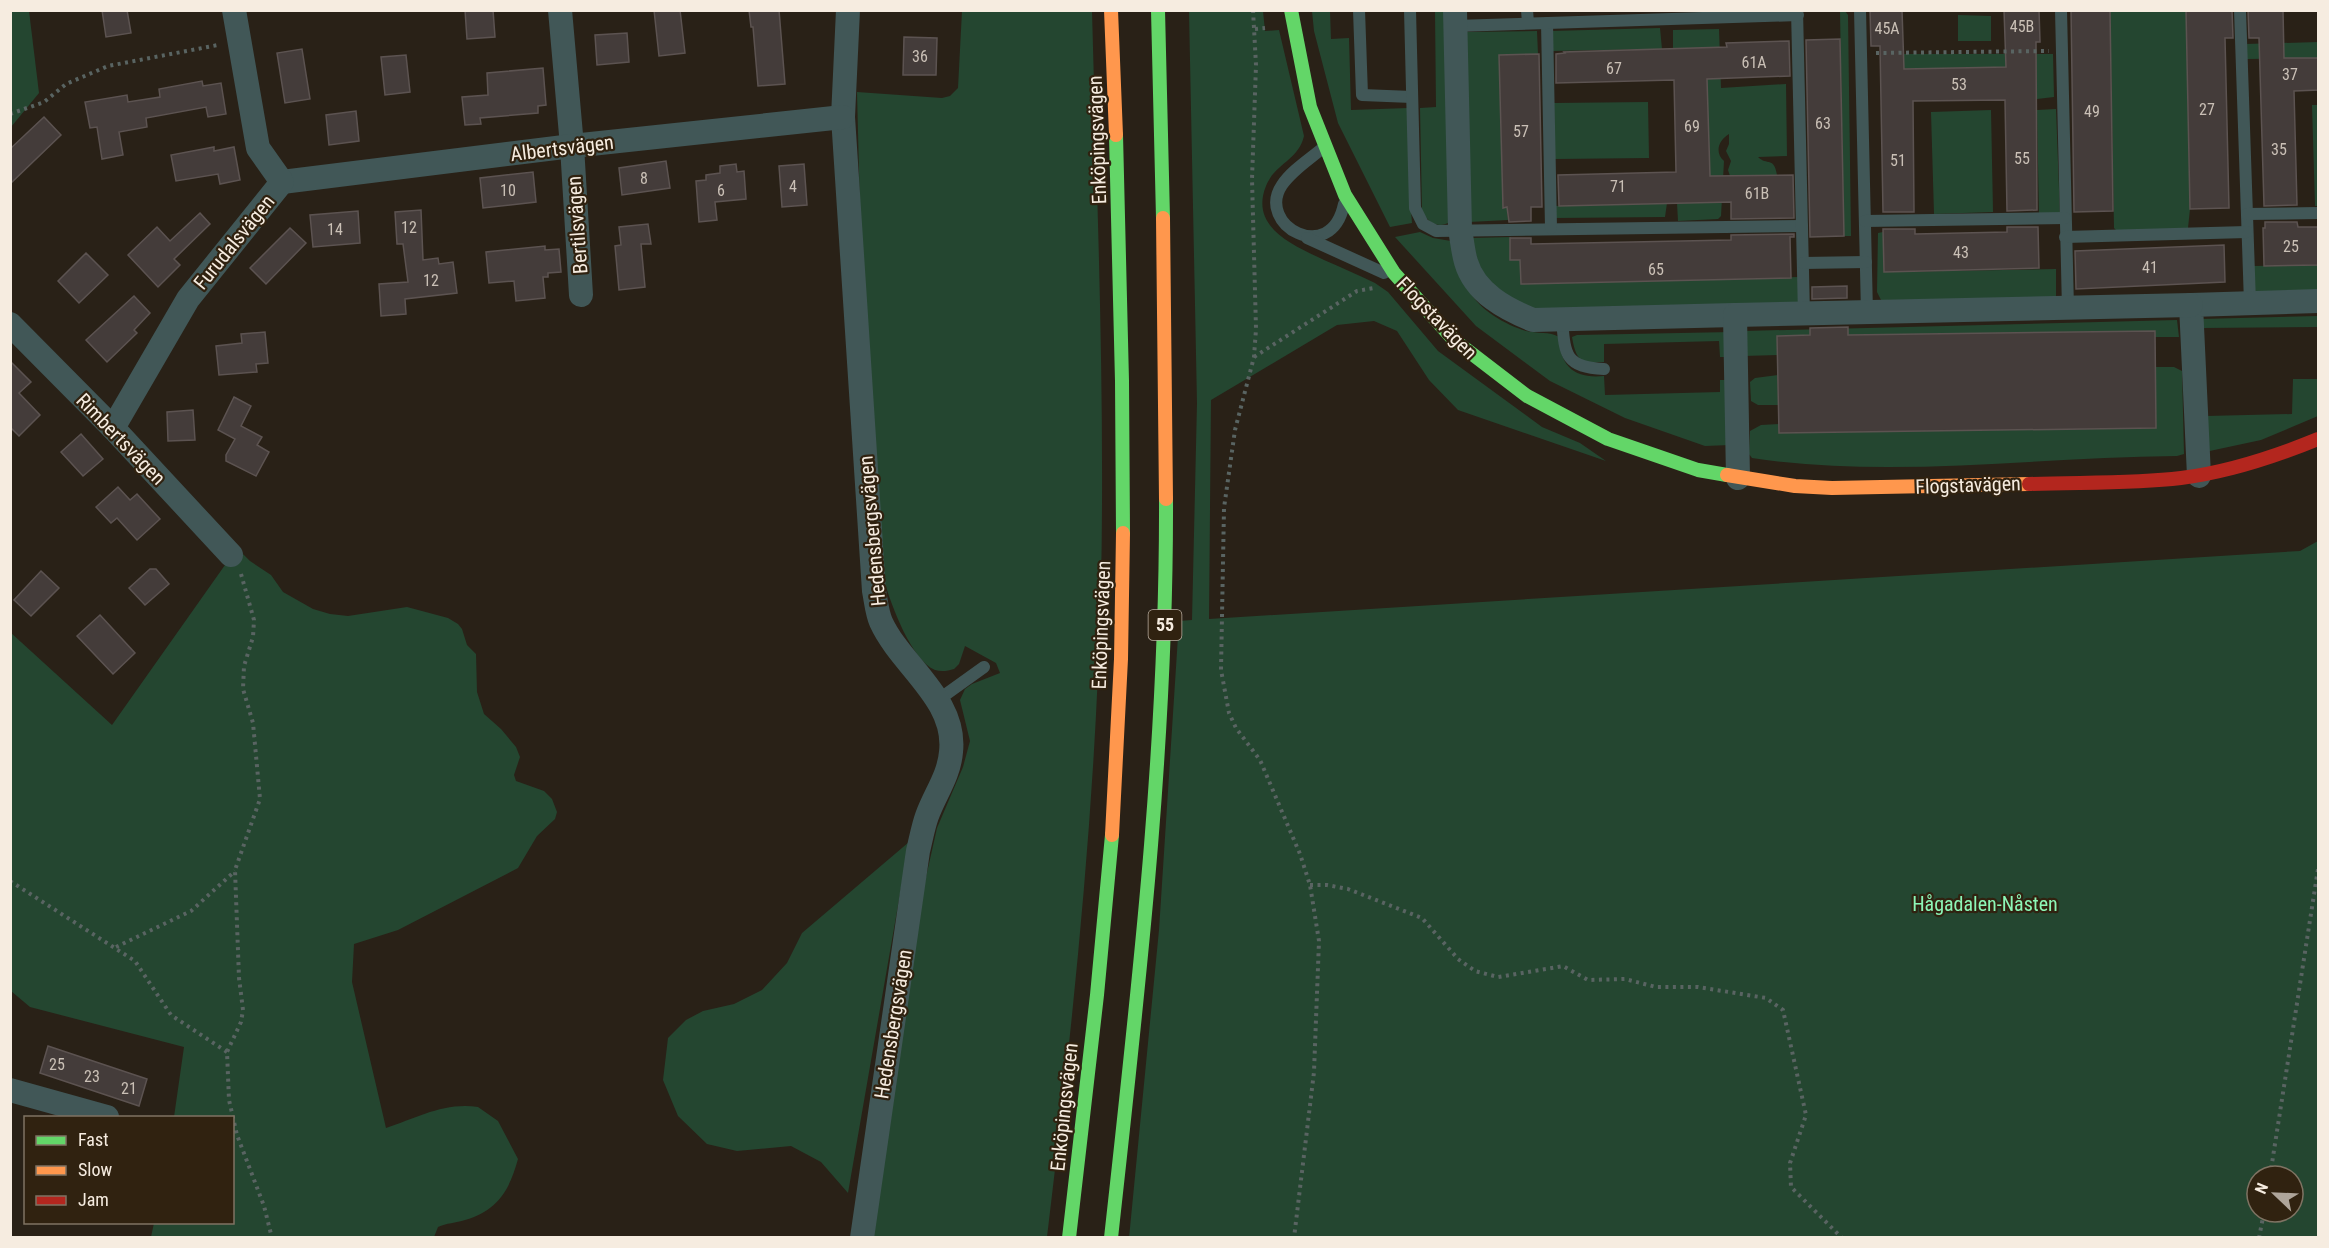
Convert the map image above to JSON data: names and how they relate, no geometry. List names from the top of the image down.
{
  "streets": {
    "main road": ["Enköpingsvägen", "Flogstavägen", "55"],
    "street": [
      "Albertsvägen",
      "Bertilsvägen",
      "Furudalsvägen",
      "Rimbertsvägen",
      "Hedensbergsvägen"
    ]
  },
  "crossings": [
    ["Albertsvägen", "Bertilsvägen"],
    ["Albertsvägen", "Furudalsvägen"],
    ["Albertsvägen", "Hedensbergsvägen"],
    ["Furudalsvägen", "Rimbertsvägen"]
  ],
  "parks": ["Hågadalen-Nåsten"],
  "house_numbers": [
    "45B",
    "45A",
    "36",
    "61A",
    "67",
    "37",
    "53",
    "27",
    "49",
    "63",
    "69",
    "57",
    "35",
    "55",
    "51",
    "8",
    "4",
    "71",
    "10",
    "6",
    "61B",
    "12",
    "14",
    "25",
    "43",
    "41",
    "65",
    "12",
    "25",
    "23",
    "21"
  ],
  "legend": ["Fast", "Slow", "Jam"],
  "north": "top left"
}
